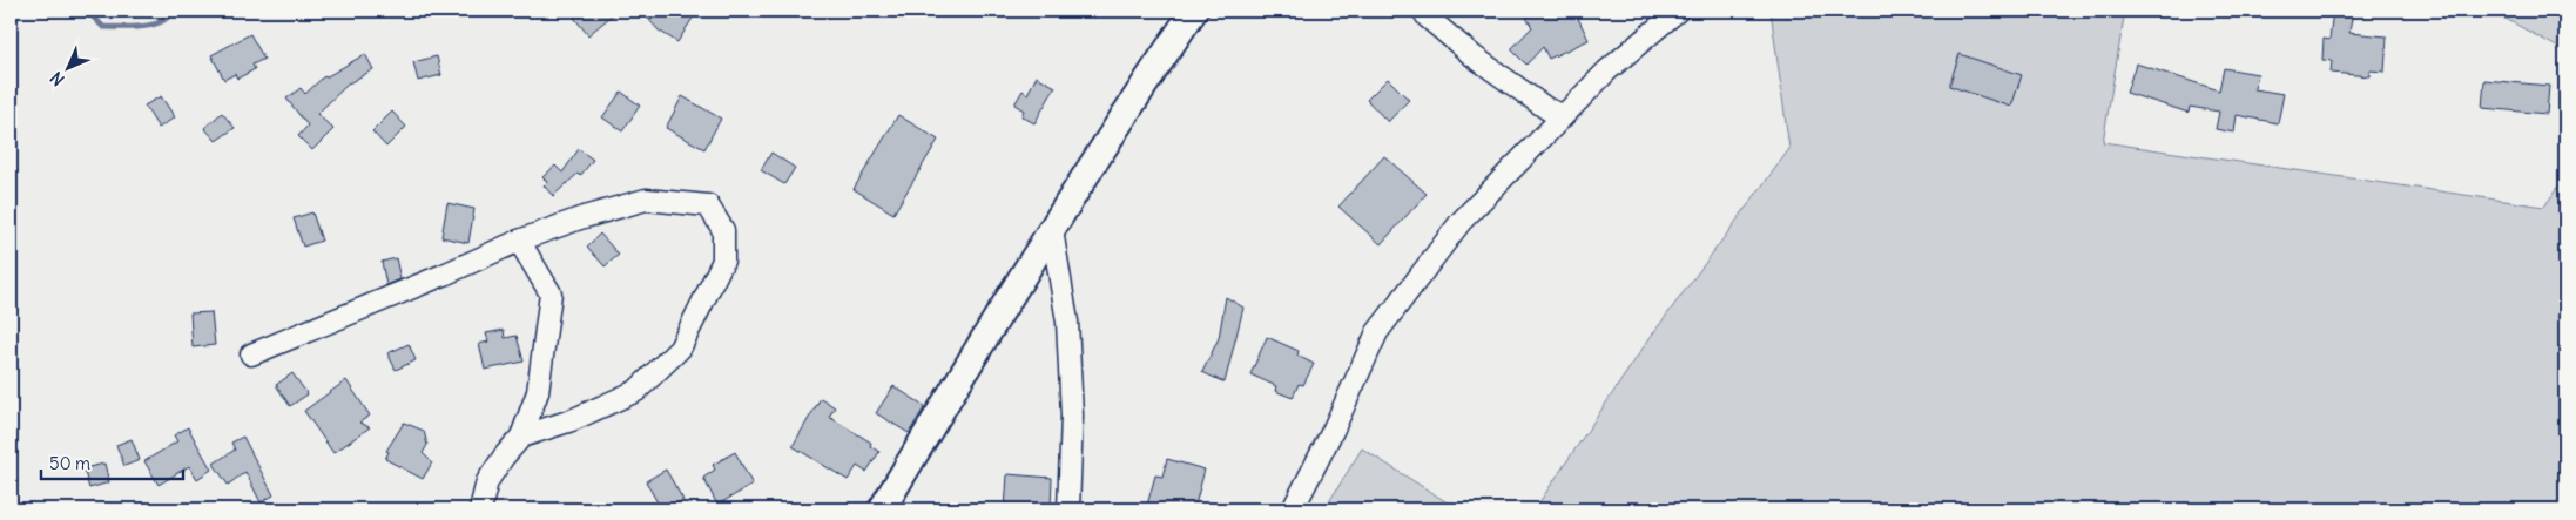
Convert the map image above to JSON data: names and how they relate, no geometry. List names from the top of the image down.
{
  "scale_bar": "50 m",
  "north": "bottom left"
}
